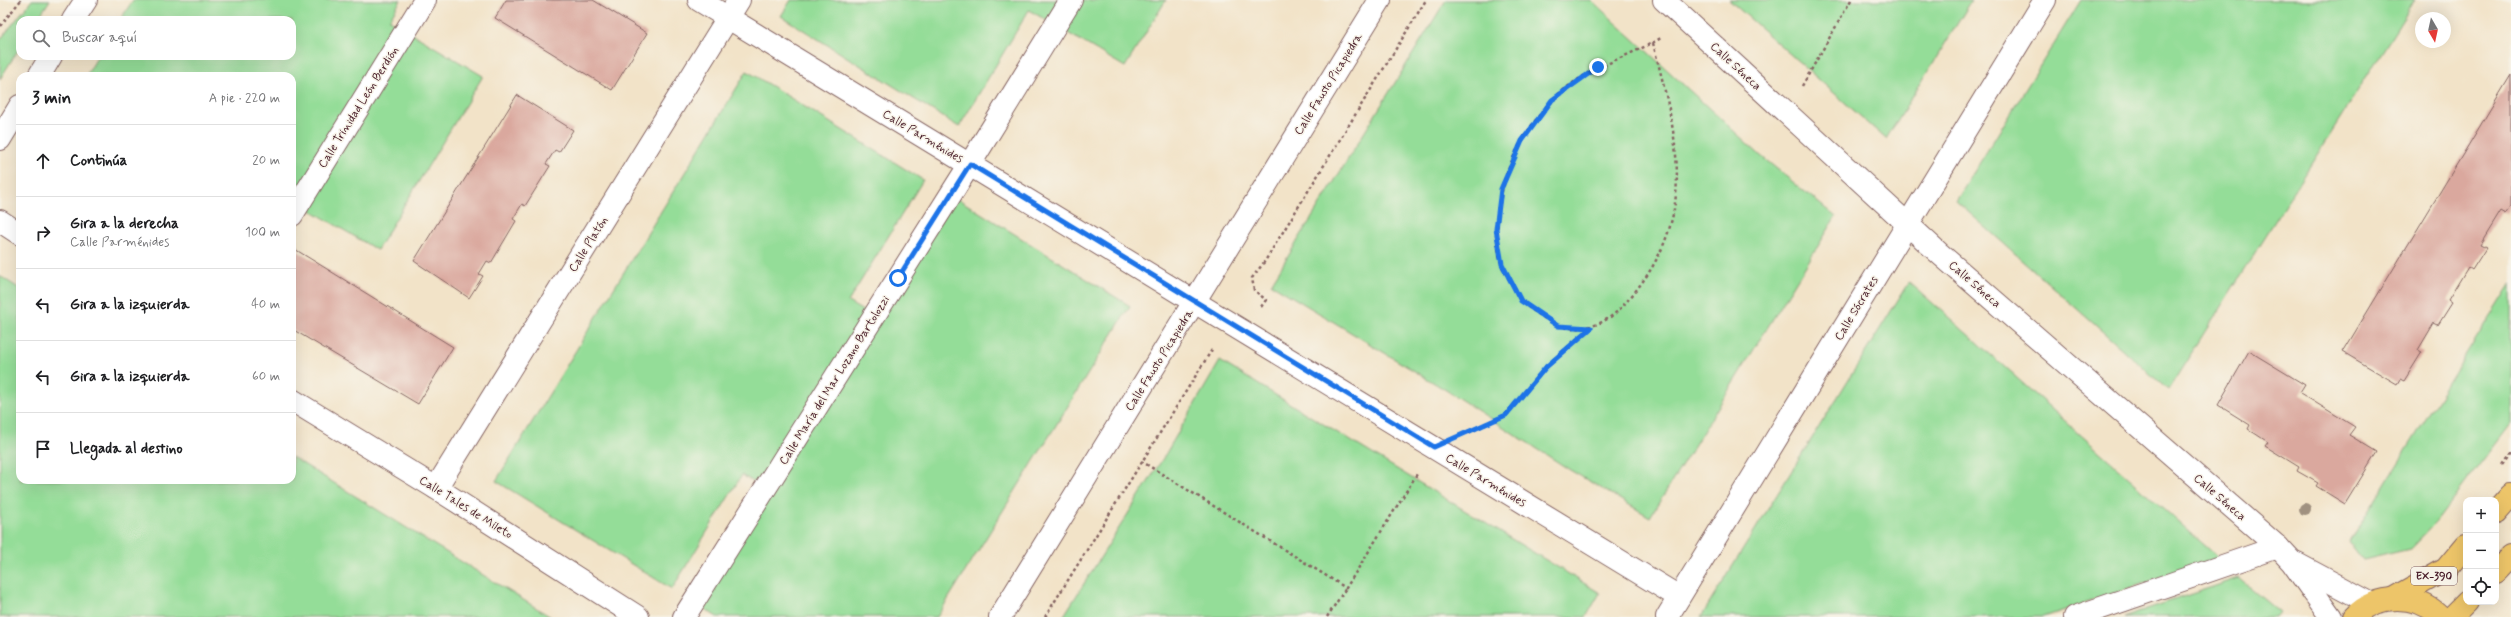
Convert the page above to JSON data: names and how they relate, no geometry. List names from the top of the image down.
{
  "streets": {
    "main road": ["EX-390"],
    "street": [
      "Calle Séneca",
      "Calle Fausto Picapiedra",
      "Calle Trinidad León Berdión",
      "Calle Parménides",
      "Calle Platón",
      "Calle Sócrates",
      "Calle María del Mar Lozano Bartolozzi",
      "Calle Tales de Mileto"
    ]
  },
  "crossings": [
    ["Calle Séneca", "Calle Sócrates"],
    ["Calle Séneca", "EX-390"],
    ["Calle Fausto Picapiedra", "Calle Parménides"],
    ["Calle Parménides", "Calle Platón"],
    ["Calle Parménides", "Calle Sócrates"],
    ["Calle Parménides", "Calle María del Mar Lozano Bartolozzi"],
    ["Calle Platón", "Calle Tales de Mileto"]
  ],
  "north": "bottom",
  "page": {
    "search": "Buscar aquí",
    "heading": ["3 min", "A pie · 220 m"],
    "list": [
      ["Continúa", "20 m"],
      ["Gira a la derecha", "Calle Parménides", "100 m"],
      ["Gira a la izquierda", "40 m"],
      ["Gira a la izquierda", "60 m"],
      "Llegada al destino"
    ],
    "map_buttons": ["+", "−"]
  }
}
